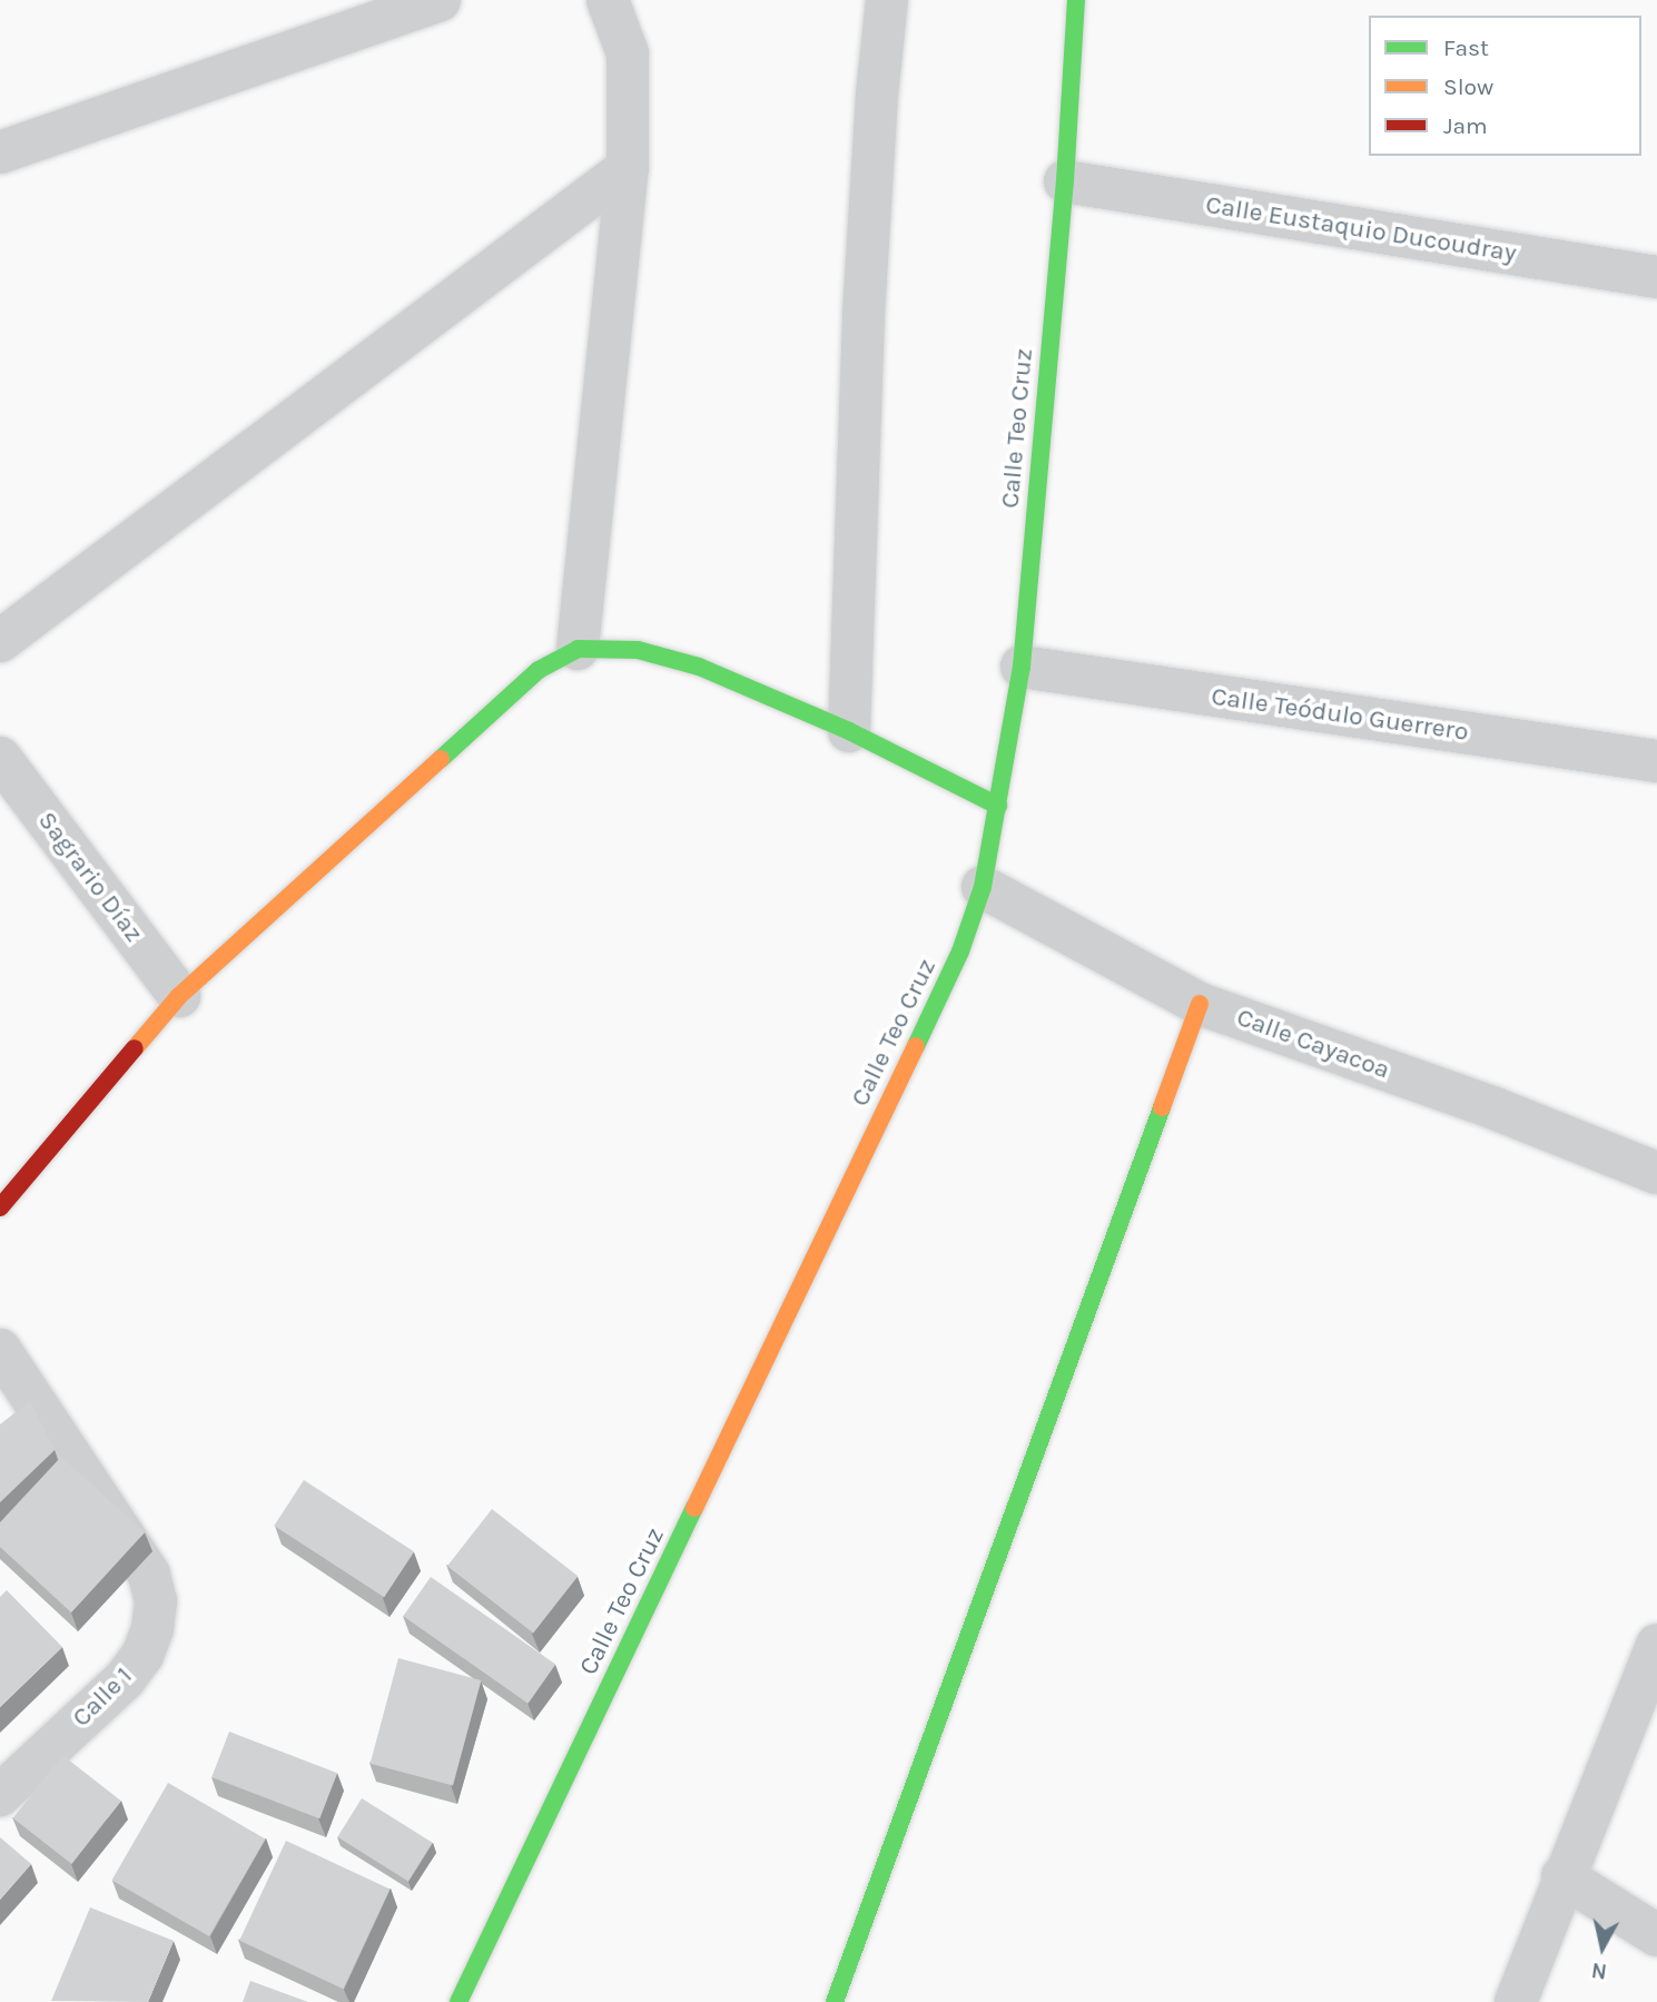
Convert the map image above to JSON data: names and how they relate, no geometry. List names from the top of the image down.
{
  "streets": {
    "street": [
      "Calle Eustaquio Ducoudray",
      "Calle Teo Cruz",
      "Calle Teódulo Guerrero",
      "Sagrario Díaz",
      "Calle Cayacoa",
      "Calle 1"
    ]
  },
  "crossings": [
    ["Calle Eustaquio Ducoudray", "Calle Teo Cruz"],
    ["Calle Teo Cruz", "Calle Teódulo Guerrero"],
    ["Calle Teo Cruz", "Calle Cayacoa"]
  ],
  "legend": ["Fast", "Slow", "Jam"],
  "north": "bottom"
}
